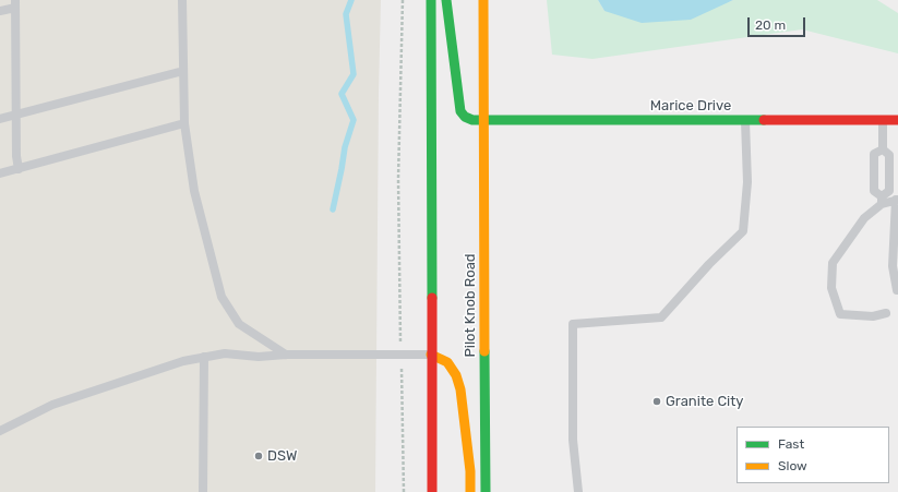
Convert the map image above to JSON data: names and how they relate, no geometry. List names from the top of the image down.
{
  "streets": {
    "main road": ["Marice Drive", "Pilot Knob Road"]
  },
  "crossings": [
    ["Marice Drive", "Pilot Knob Road"]
  ],
  "places": ["Granite City", "DSW"],
  "legend": ["Fast", "Slow"],
  "scale_bar": "20 m"
}
